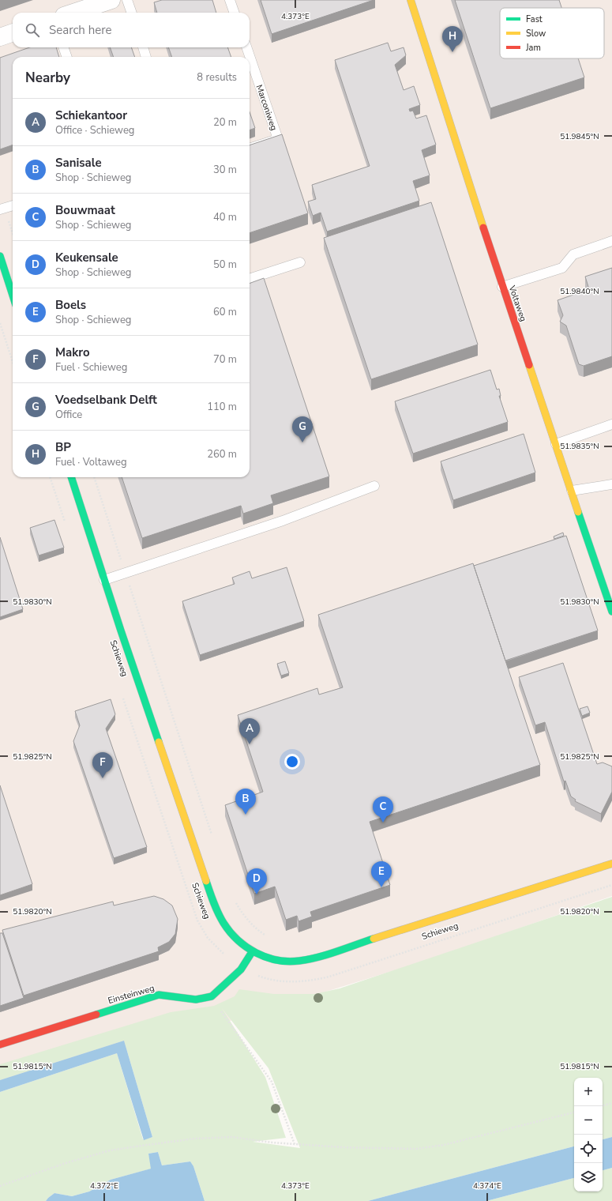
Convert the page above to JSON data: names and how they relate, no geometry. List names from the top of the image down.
{
  "streets": {
    "street": ["Voltaweg", "Schieweg", "Einsteinweg"],
    "lane": ["Marconiweg"]
  },
  "legend": ["Fast", "Slow", "Jam"],
  "page": {
    "search": "Search here",
    "pins": [
      "H",
      "G",
      "A",
      "F",
      "B",
      "C",
      "E",
      "D"
    ],
    "heading": ["Nearby", "8 results"],
    "list": [
      {
        "mark": "A",
        "name": "Schiekantoor",
        "note": "Office · Schieweg",
        "value": "20 m"
      },
      {
        "mark": "B",
        "name": "Sanisale",
        "note": "Shop · Schieweg",
        "value": "30 m"
      },
      {
        "mark": "C",
        "name": "Bouwmaat",
        "note": "Shop · Schieweg",
        "value": "40 m"
      },
      {
        "mark": "D",
        "name": "Keukensale",
        "note": "Shop · Schieweg",
        "value": "50 m"
      },
      {
        "mark": "E",
        "name": "Boels",
        "note": "Shop · Schieweg",
        "value": "60 m"
      },
      {
        "mark": "F",
        "name": "Makro",
        "note": "Fuel · Schieweg",
        "value": "70 m"
      },
      {
        "mark": "G",
        "name": "Voedselbank Delft",
        "note": "Office",
        "value": "110 m"
      },
      {
        "mark": "H",
        "name": "BP",
        "note": "Fuel · Voltaweg",
        "value": "260 m"
      }
    ],
    "map_buttons": ["+", "−"]
  },
  "coordinates": [
    "4.373°E",
    "51.9845°N",
    "51.9840°N",
    "51.9835°N",
    "51.9830°N",
    "51.9825°N",
    "51.9820°N",
    "51.9815°N",
    "4.372°E",
    "4.374°E"
  ]
}
